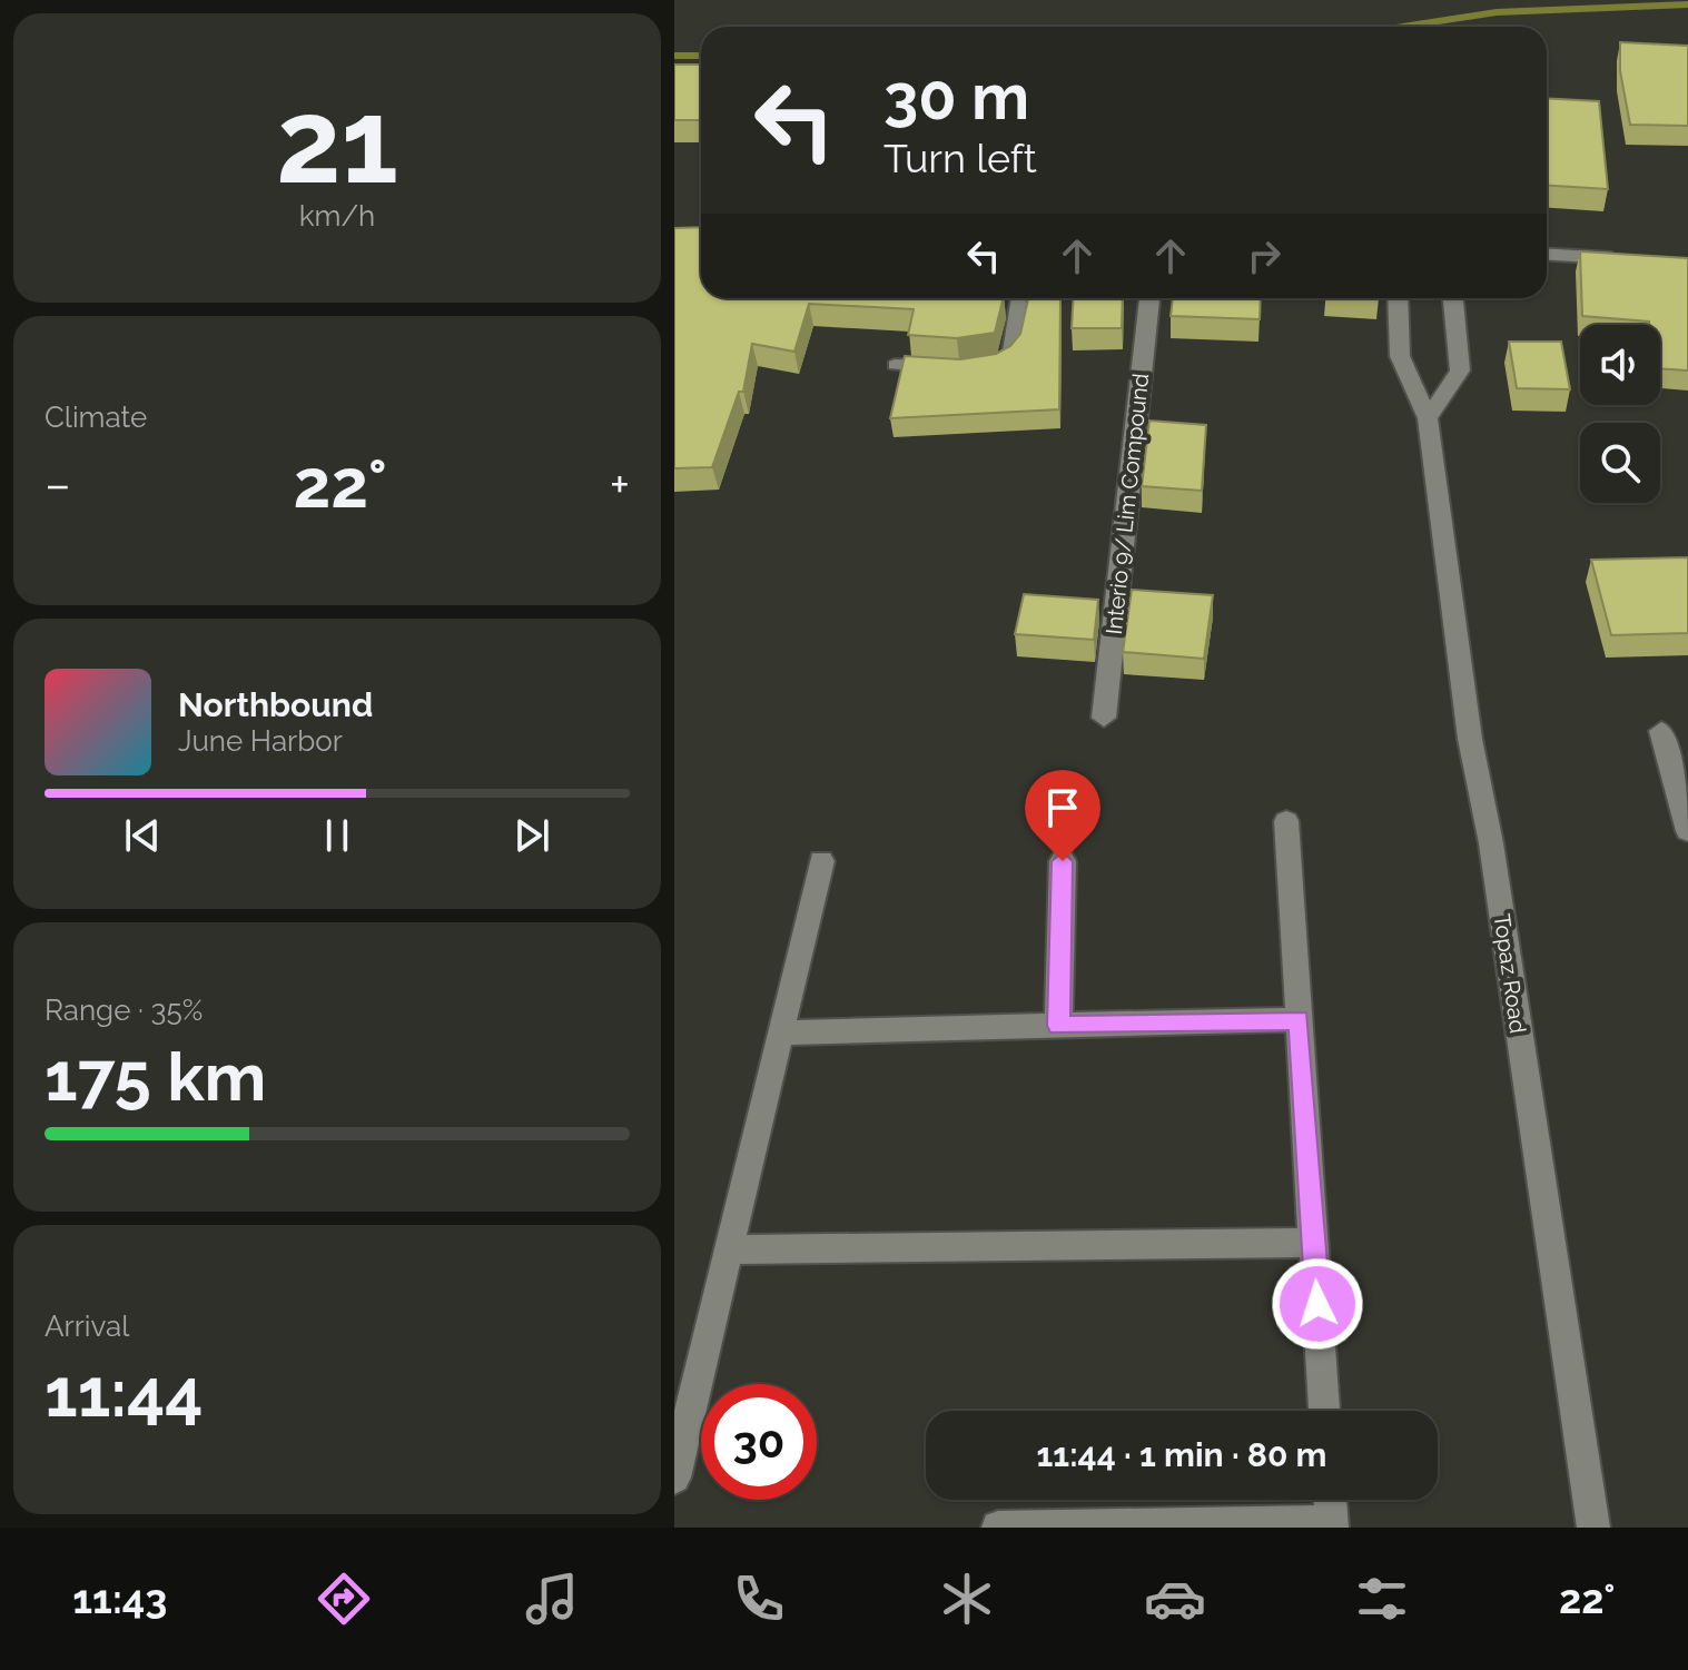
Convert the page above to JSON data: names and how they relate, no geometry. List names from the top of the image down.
{
  "streets": {
    "street": ["Interio 9/ Lim Compound", "Topaz Road"]
  },
  "page": {
    "tile": [
      ["21", "km/h"],
      "Climate",
      ["Range · 35%", "175 km"],
      ["Arrival", "11:44"]
    ],
    "turn": ["30 m", "Turn left"],
    "heat": ["−", "22°", "+"],
    "song": ["Northbound", "June Harbor"],
    "limit": "30",
    "trip": "11:44 · 1 min · 80 m",
    "tabs": ["11:43", "22°"]
  }
}
